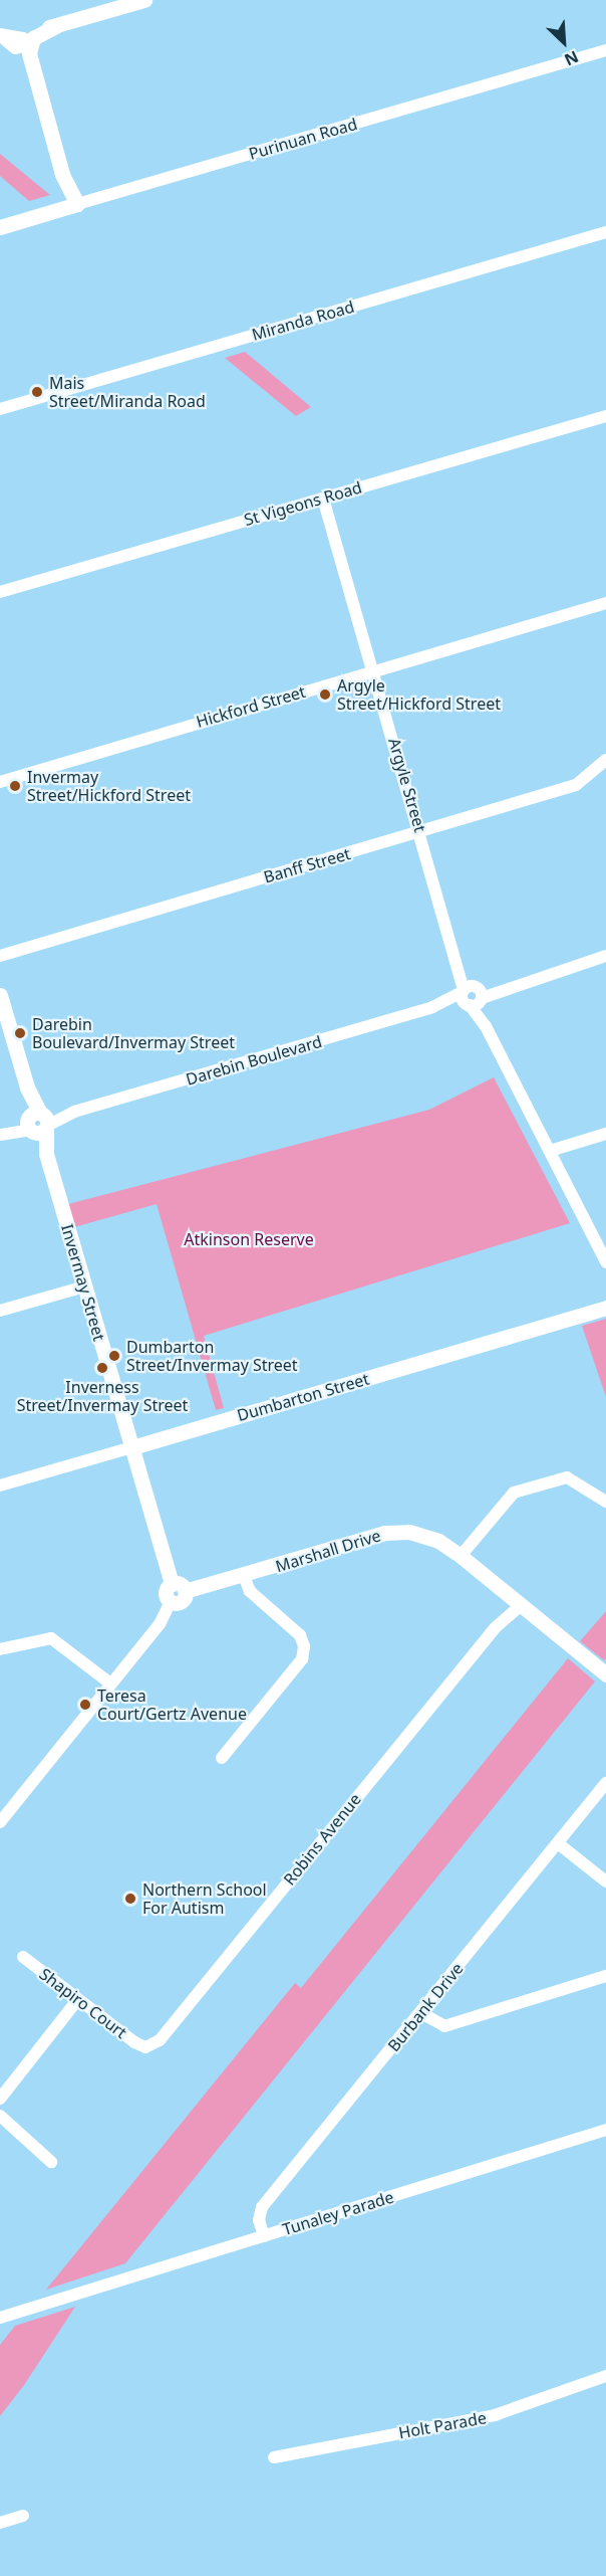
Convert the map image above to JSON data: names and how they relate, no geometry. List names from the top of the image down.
{
  "streets": {
    "street": [
      "Purinuan Road",
      "Miranda Road",
      "St Vigeons Road",
      "Hickford Street",
      "Argyle Street",
      "Banff Street",
      "Darebin Boulevard",
      "Invermay Street",
      "Dumbarton Street",
      "Marshall Drive",
      "Robins Avenue",
      "Shapiro Court",
      "Burbank Drive",
      "Tunaley Parade",
      "Holt Parade"
    ]
  },
  "crossings": [
    ["St Vigeons Road", "Argyle Street"],
    ["Hickford Street", "Argyle Street"],
    ["Argyle Street", "Banff Street"],
    ["Argyle Street", "Darebin Boulevard"],
    ["Darebin Boulevard", "Invermay Street"],
    ["Invermay Street", "Dumbarton Street"],
    ["Invermay Street", "Marshall Drive"],
    ["Marshall Drive", "Robins Avenue"],
    ["Robins Avenue", "Shapiro Court"],
    ["Burbank Drive", "Tunaley Parade"]
  ],
  "parks": ["Atkinson Reserve"],
  "places": [
    "Mais Street/Miranda Road",
    "Argyle Street/Hickford Street",
    "Invermay Street/Hickford Street",
    "Darebin Boulevard/Invermay Street",
    "Dumbarton Street/Invermay Street",
    "Inverness Street/Invermay Street",
    "Teresa Court/Gertz Avenue",
    "Northern School For Autism"
  ],
  "north": "bottom right"
}
